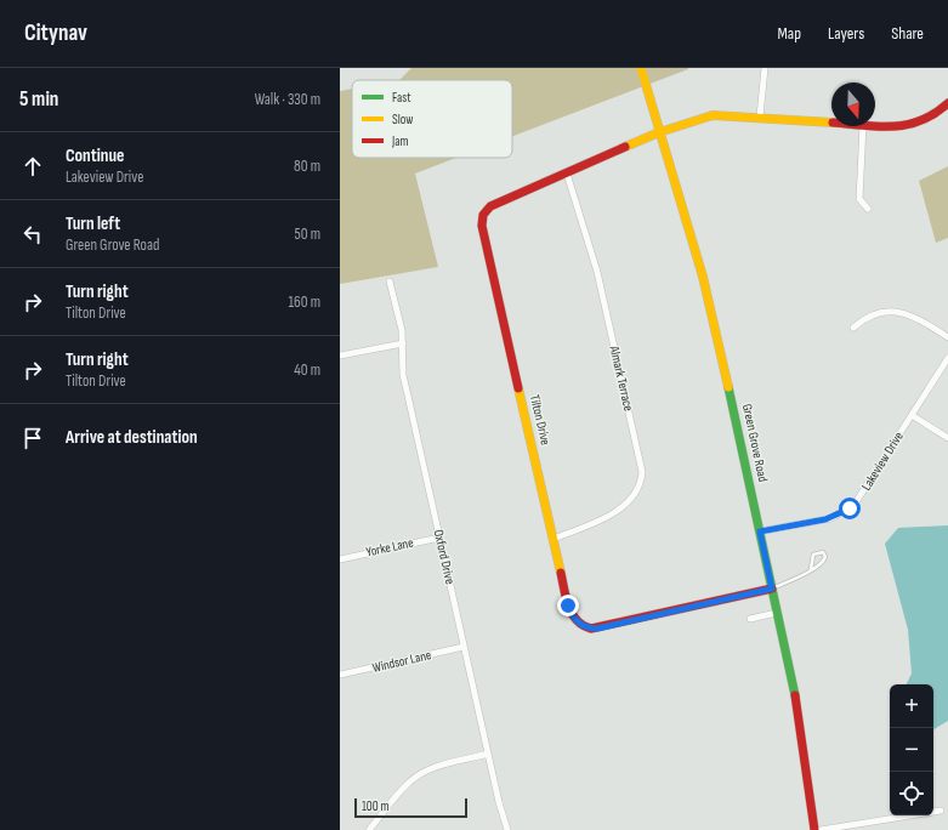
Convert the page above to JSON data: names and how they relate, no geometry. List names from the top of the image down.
{
  "streets": {
    "street": [
      "Almark Terrace",
      "Tilton Drive",
      "Green Grove Road",
      "Lakeview Drive",
      "Yorke Lane",
      "Oxford Drive",
      "Windsor Lane"
    ]
  },
  "crossings": [
    ["Almark Terrace", "Tilton Drive"],
    ["Tilton Drive", "Green Grove Road"],
    ["Green Grove Road", "Lakeview Drive"],
    ["Yorke Lane", "Oxford Drive"],
    ["Oxford Drive", "Windsor Lane"]
  ],
  "legend": ["Fast", "Slow", "Jam"],
  "scale_bar": "100 m",
  "north": "bottom",
  "page": {
    "header": "Citynav",
    "nav": ["Map", "Layers", "Share"],
    "heading": ["5 min", "Walk · 330 m"],
    "list": [
      ["Continue", "Lakeview Drive", "80 m"],
      ["Turn left", "Green Grove Road", "50 m"],
      ["Turn right", "Tilton Drive", "160 m"],
      ["Turn right", "Tilton Drive", "40 m"],
      "Arrive at destination"
    ],
    "map_buttons": ["+", "−"],
    "scale": "100 m"
  }
}
